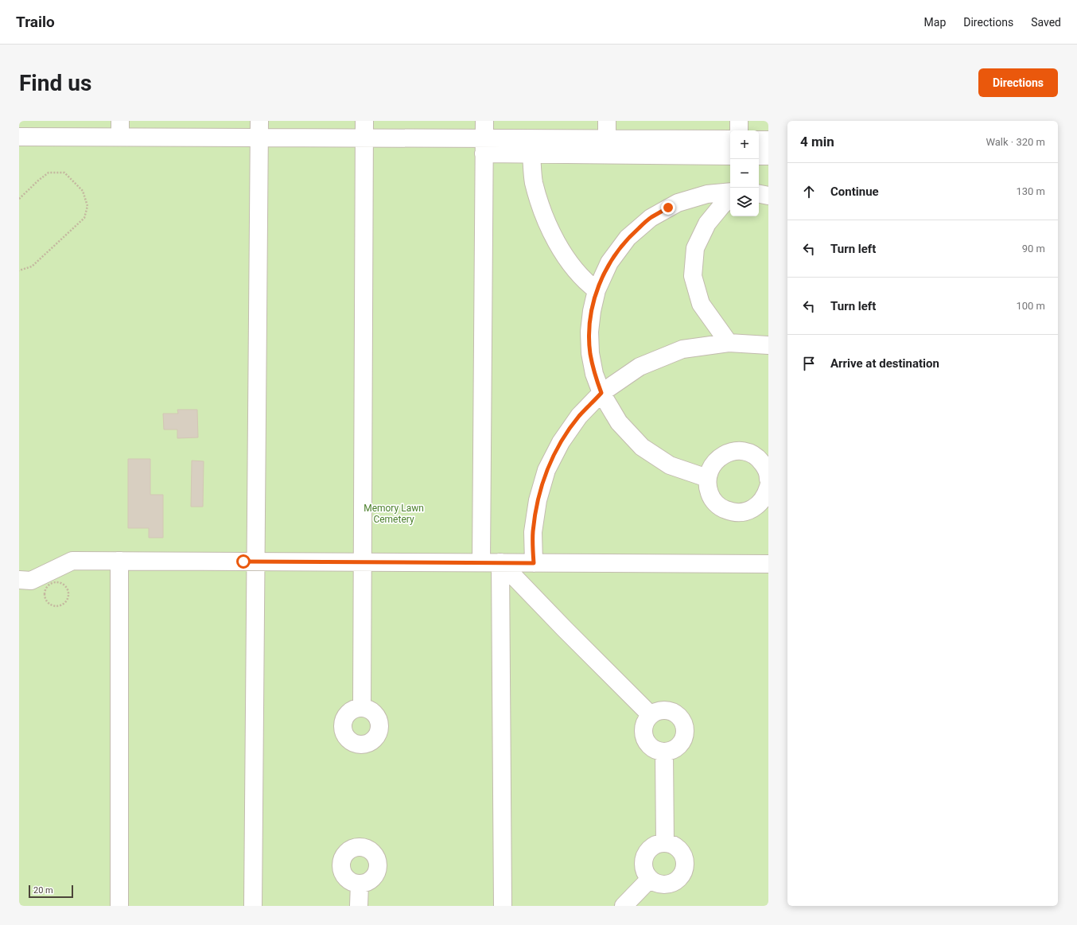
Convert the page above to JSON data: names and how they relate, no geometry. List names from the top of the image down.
{
  "parks": ["Memory Lawn Cemetery"],
  "scale_bar": "20 m",
  "page": {
    "header": "Trailo",
    "nav": ["Map", "Directions", "Saved"],
    "buttons": "Directions",
    "title": "Find us",
    "heading": ["4 min", "Walk · 320 m"],
    "map_buttons": ["+", "−"],
    "list": [
      ["Continue", "130 m"],
      ["Turn left", "90 m"],
      ["Turn left", "100 m"],
      "Arrive at destination"
    ],
    "scale": "20 m"
  }
}
